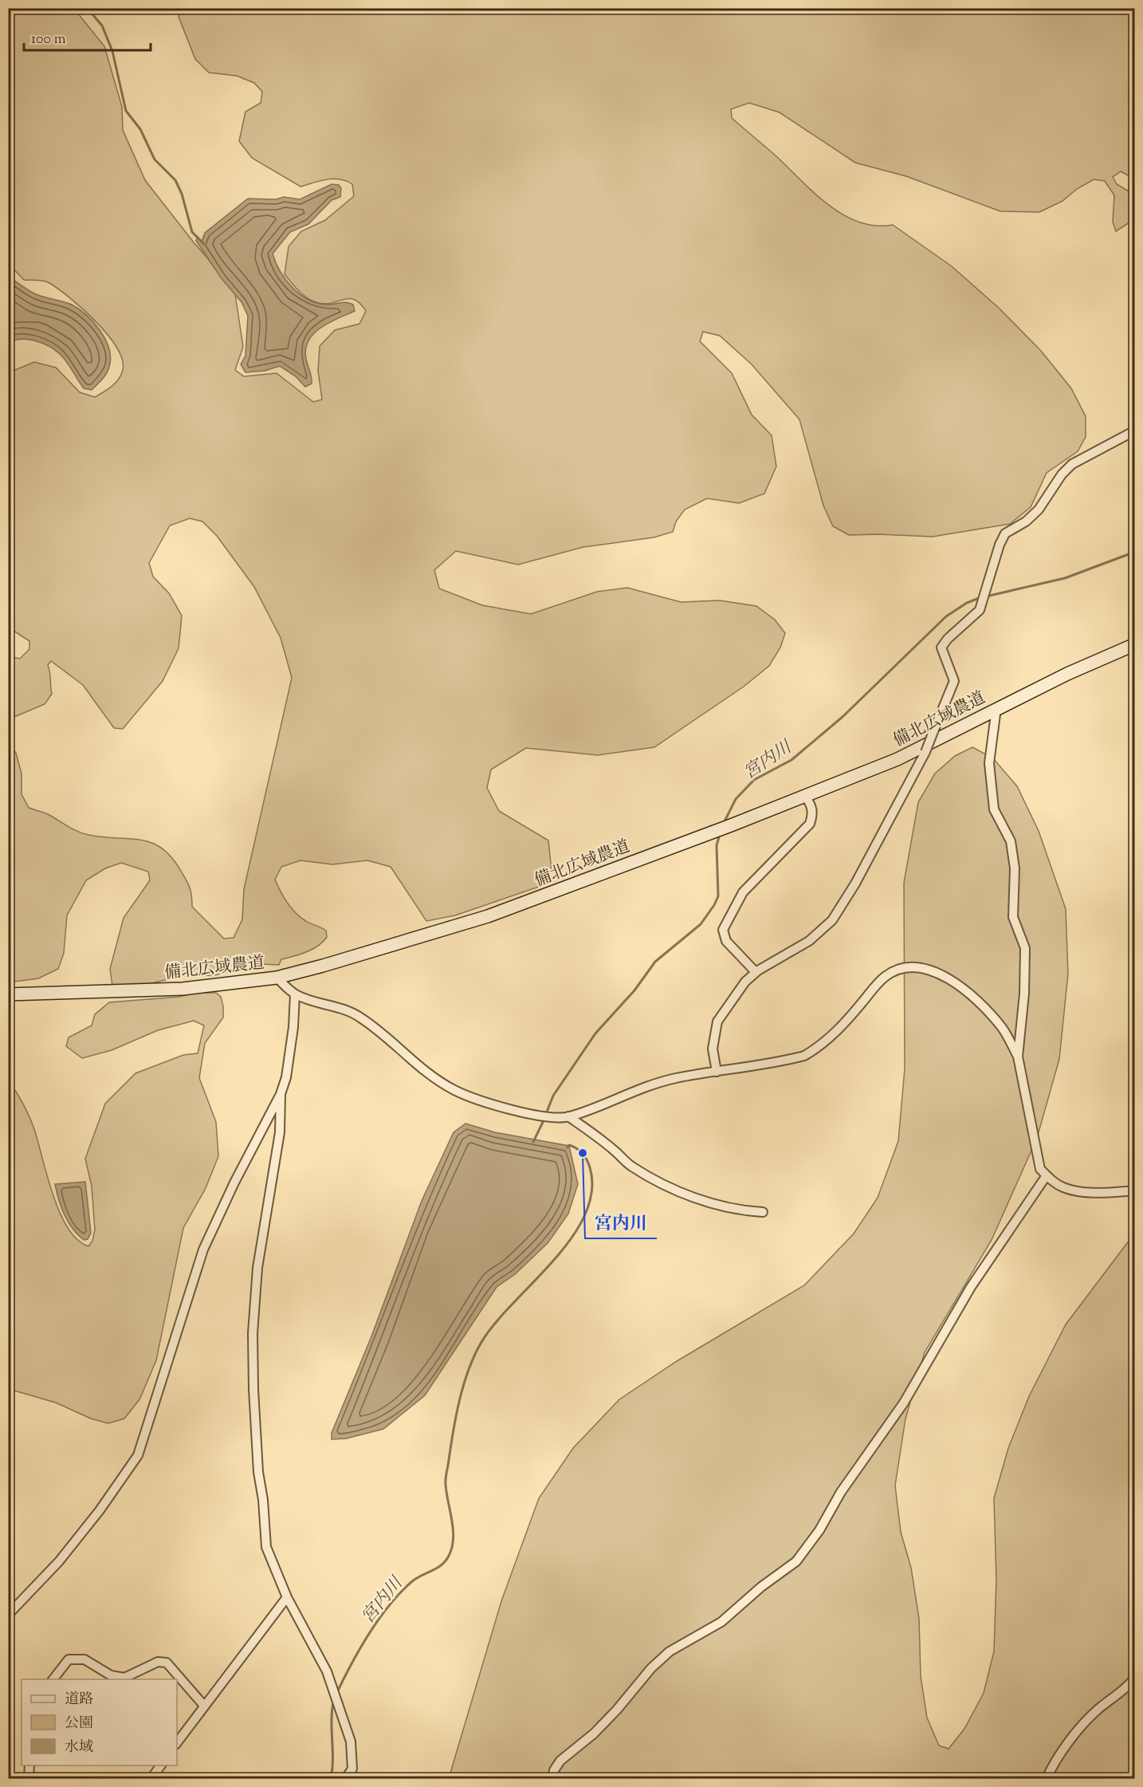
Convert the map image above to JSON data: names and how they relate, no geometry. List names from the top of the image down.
{
  "streets": {
    "street": ["備北広域農道"]
  },
  "water": ["宮内川"],
  "places": ["宮内川"],
  "legend": ["道路", "公園", "水域"],
  "scale_bar": "100 m"
}
